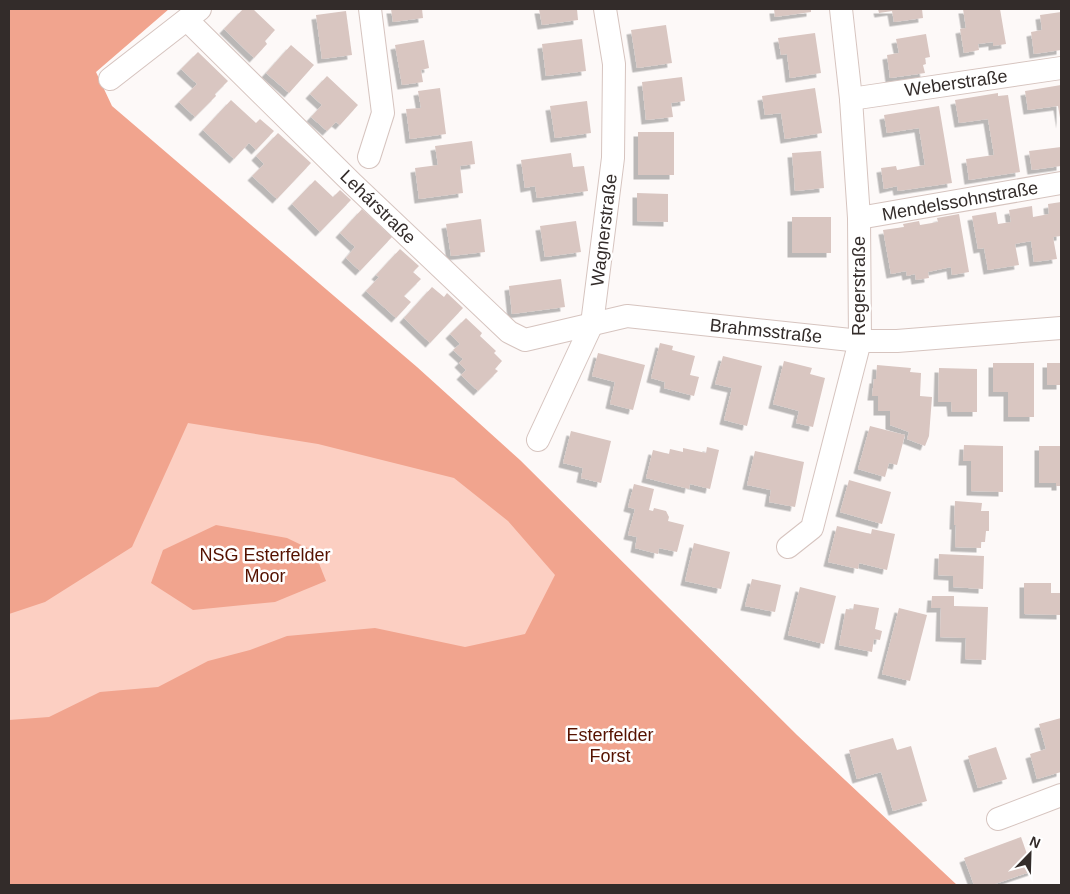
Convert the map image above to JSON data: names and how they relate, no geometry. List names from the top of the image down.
{
  "streets": {
    "street": [
      "Weberstraße",
      "Mendelssohnstraße",
      "Lehárstraße",
      "Wagnerstraße",
      "Regerstraße",
      "Brahmsstraße"
    ]
  },
  "crossings": [
    ["Weberstraße", "Regerstraße"],
    ["Mendelssohnstraße", "Regerstraße"],
    ["Lehárstraße", "Wagnerstraße"],
    ["Lehárstraße", "Brahmsstraße"],
    ["Wagnerstraße", "Brahmsstraße"],
    ["Regerstraße", "Brahmsstraße"]
  ],
  "parks": ["NSG Esterfelder Moor", "Esterfelder Forst"],
  "north": "top right"
}
